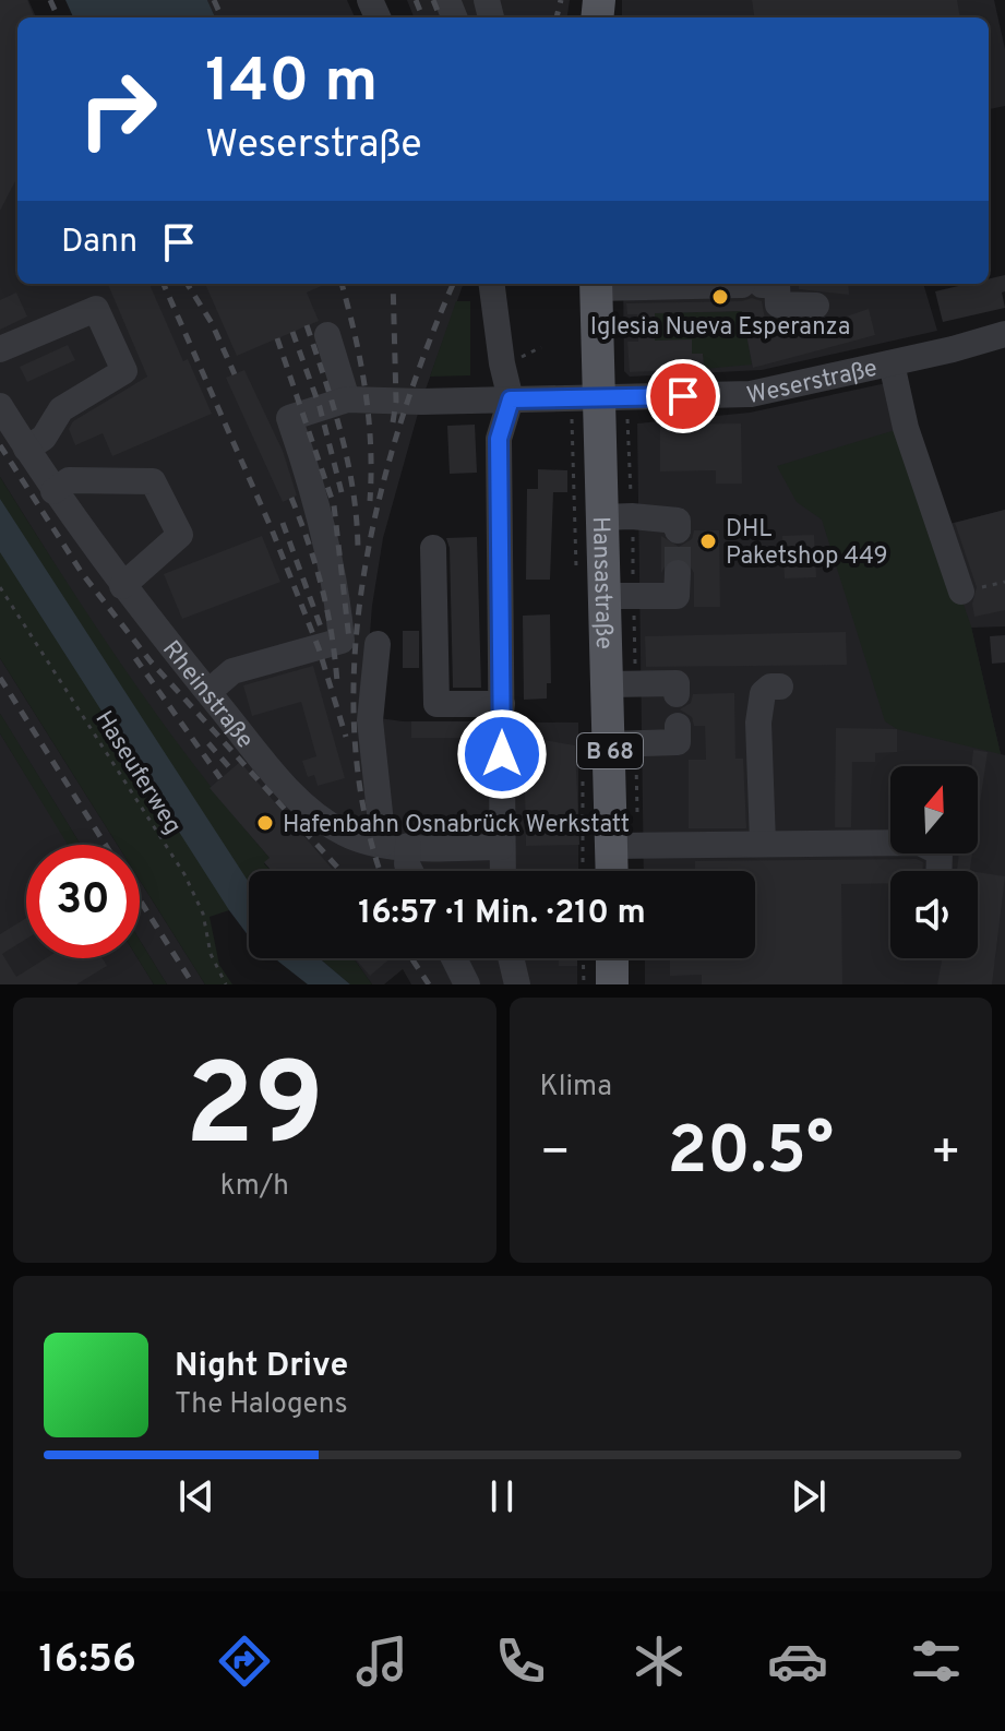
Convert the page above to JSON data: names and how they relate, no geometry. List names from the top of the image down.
{
  "streets": {
    "main road": ["Hansastraße", "B 68"],
    "street": ["Weserstraße", "Rheinstraße"],
    "path": ["Haseuferweg"]
  },
  "crossings": [
    ["Weserstraße", "Hansastraße"],
    ["Weserstraße", "Rheinstraße"]
  ],
  "places": ["Iglesia Nueva Esperanza", "DHL Paketshop 449", "Hafenbahn Osnabrück Werkstatt"],
  "north": "top",
  "page": {
    "turn": ["140 m", "Weserstraße"],
    "then": "Dann",
    "limit": "30",
    "trip": "16:57 · 1 Min. · 210 m",
    "tile": [
      ["29", "km/h"],
      "Klima"
    ],
    "heat": ["−", "20.5°", "+"],
    "song": ["Night Drive", "The Halogens"],
    "tabs": "16:56"
  }
}
